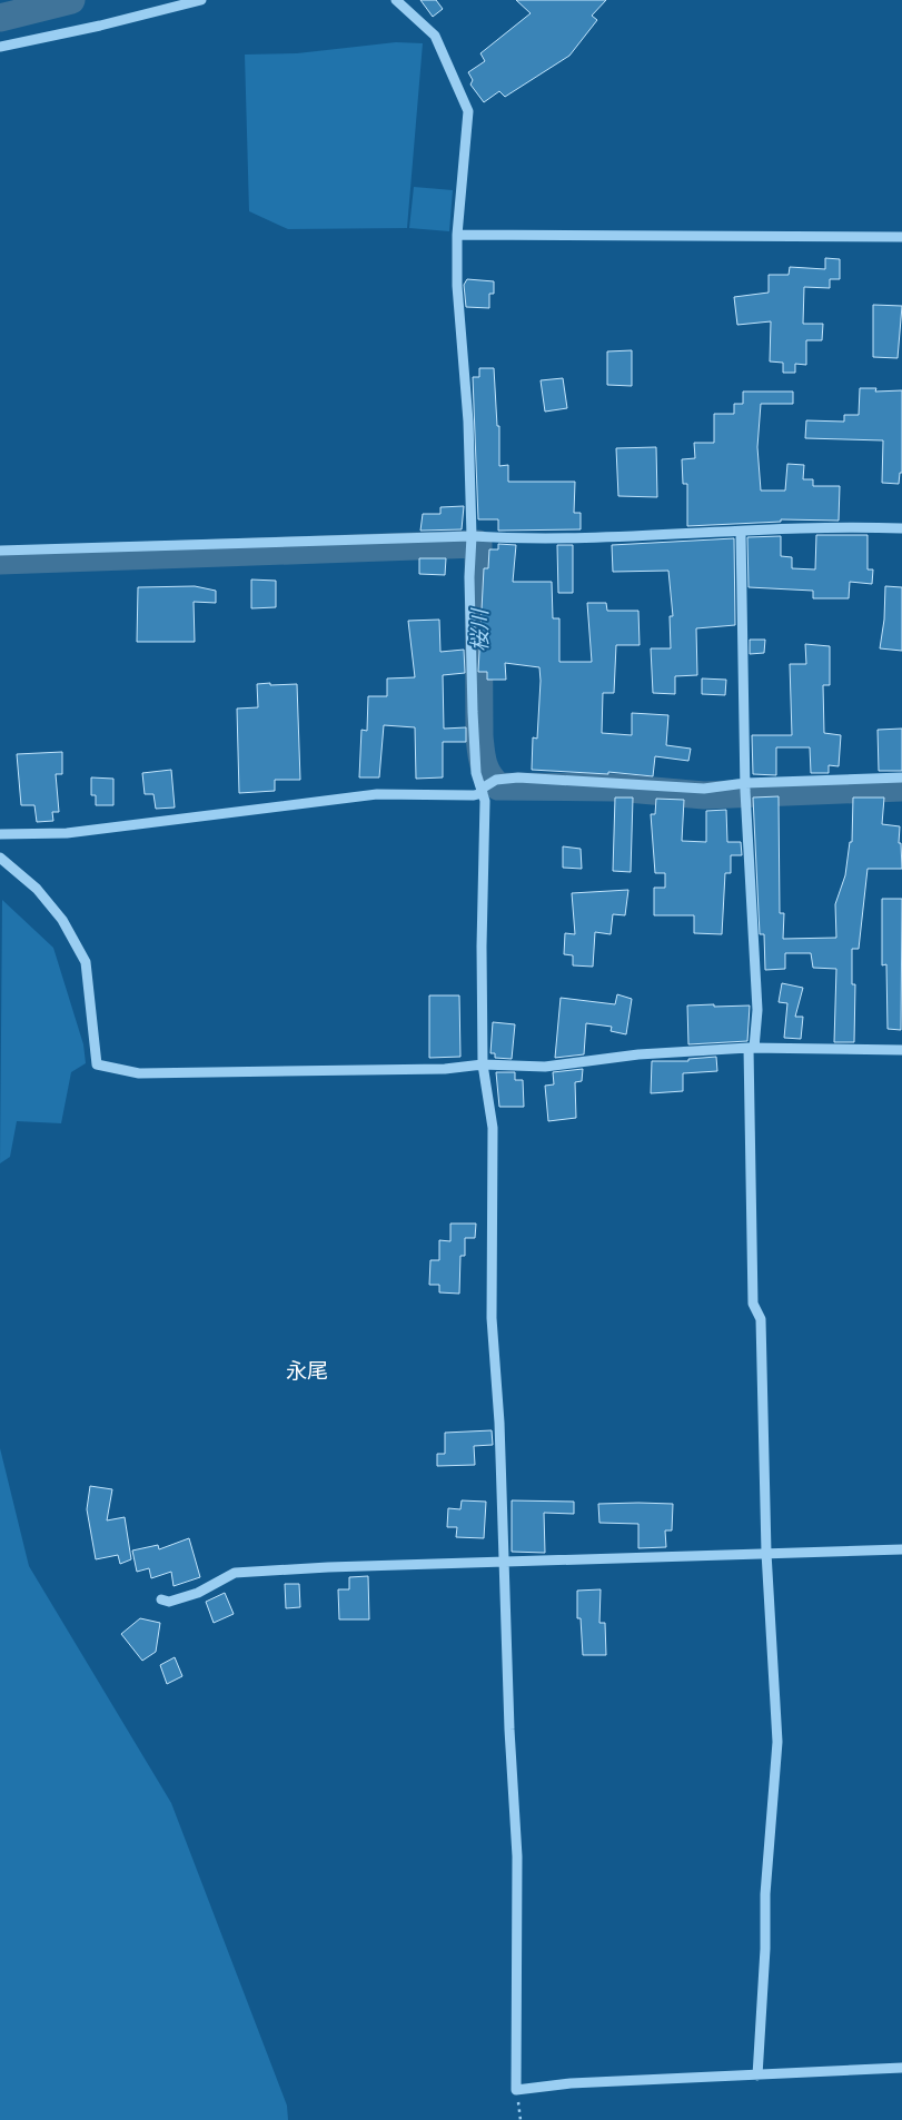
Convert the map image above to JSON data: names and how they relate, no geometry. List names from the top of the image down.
{
  "districts": ["永尾"],
  "water": ["桜川"]
}
